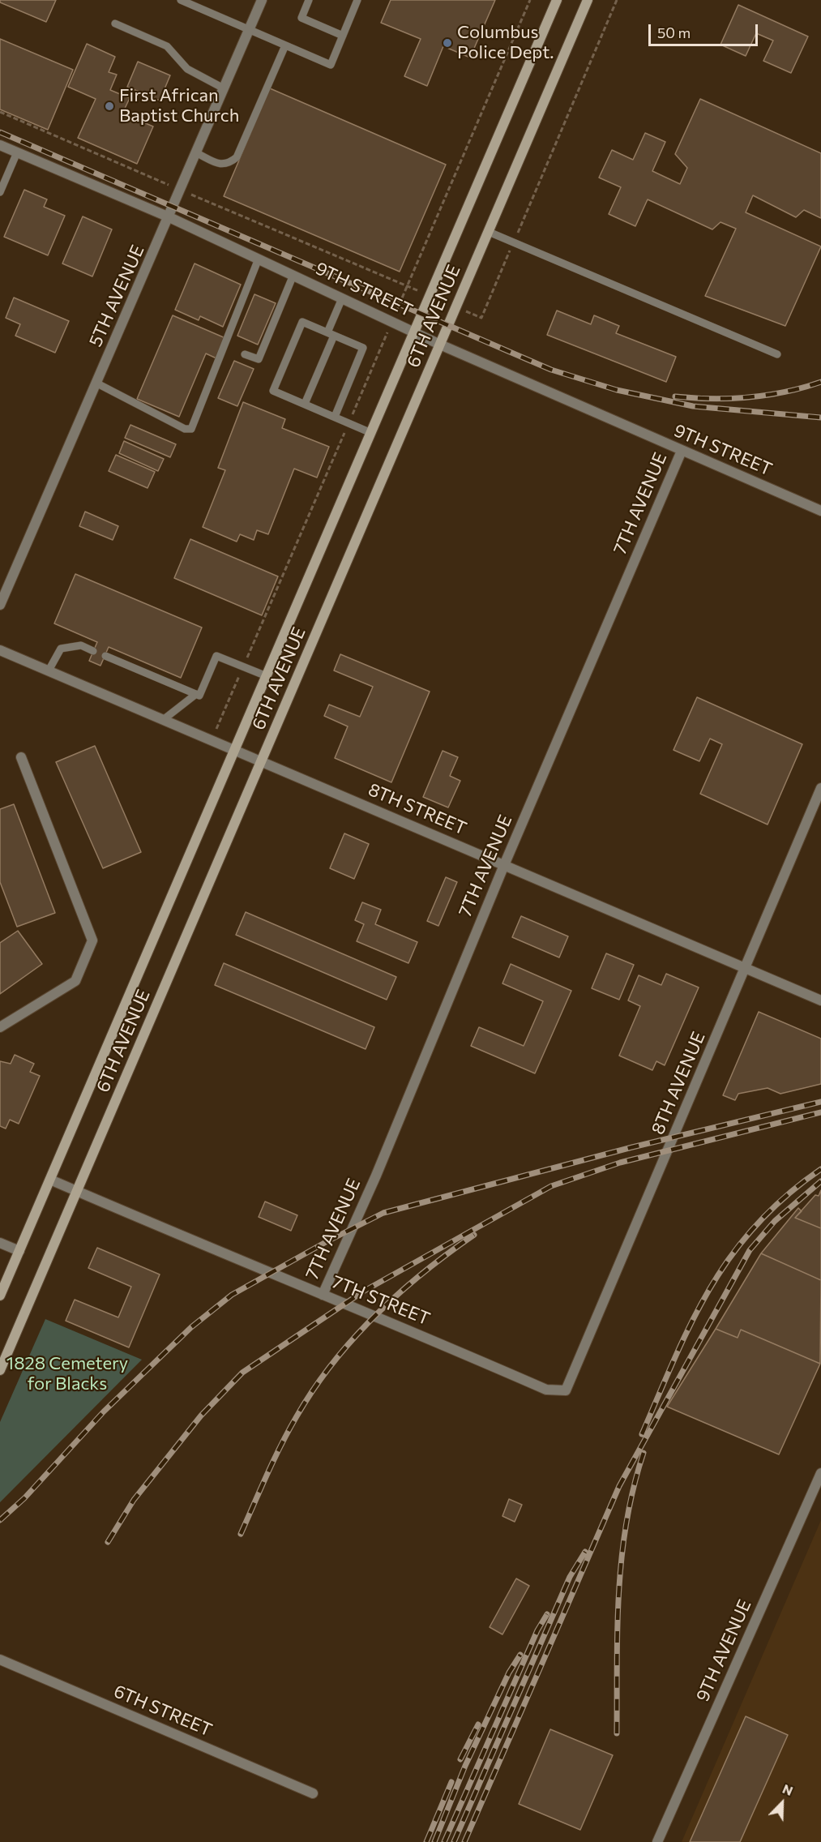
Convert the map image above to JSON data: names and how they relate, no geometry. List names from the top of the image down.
{
  "streets": {
    "main road": ["6TH AVENUE"],
    "street": [
      "9TH STREET",
      "5TH AVENUE",
      "7TH AVENUE",
      "8TH STREET",
      "8TH AVENUE",
      "7TH STREET",
      "9TH AVENUE",
      "6TH STREET"
    ]
  },
  "crossings": [
    ["9TH STREET", "5TH AVENUE"],
    ["9TH STREET", "6TH AVENUE"],
    ["9TH STREET", "7TH AVENUE"],
    ["6TH AVENUE", "8TH STREET"],
    ["6TH AVENUE", "7TH STREET"],
    ["7TH AVENUE", "8TH STREET"],
    ["7TH AVENUE", "7TH STREET"],
    ["8TH STREET", "8TH AVENUE"],
    ["8TH AVENUE", "7TH STREET"]
  ],
  "parks": ["1828 Cemetery for Blacks"],
  "places": ["Columbus Police Dept.", "First African Baptist Church"],
  "scale_bar": "50 m",
  "north": "top right"
}
